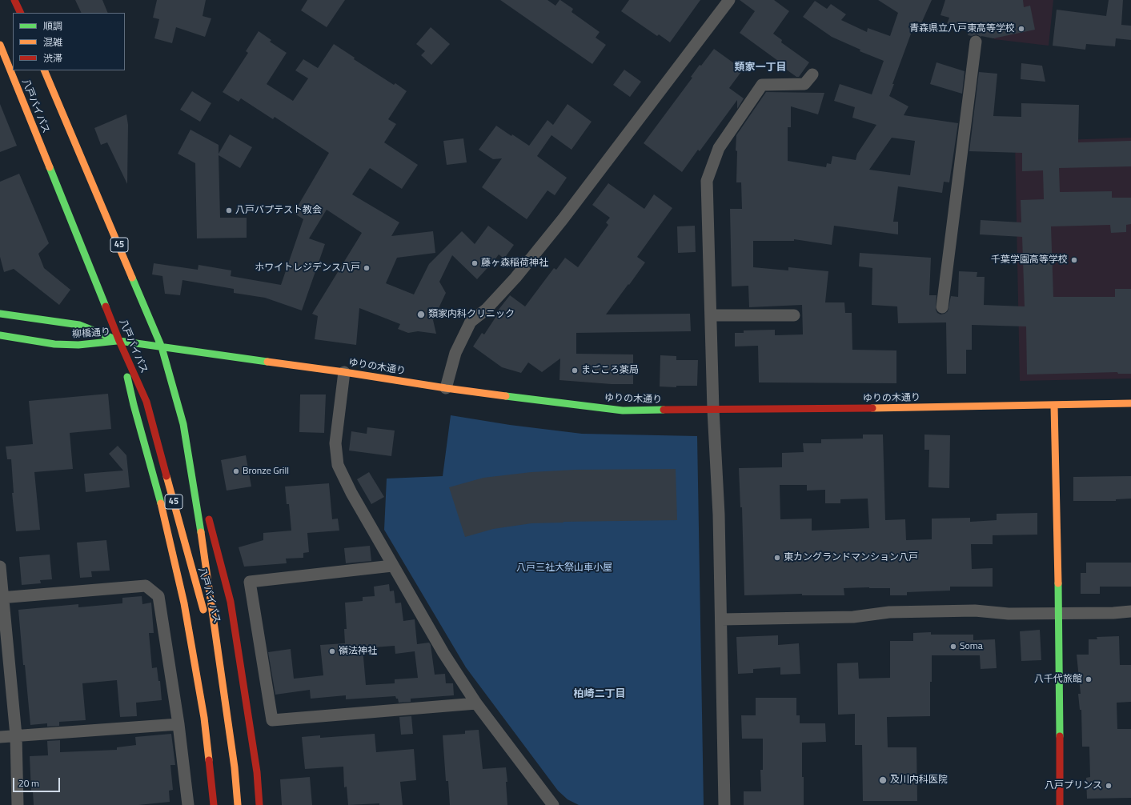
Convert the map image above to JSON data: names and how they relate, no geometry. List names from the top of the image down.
{
  "streets": {
    "main road": [
      "八戸バイパス",
      "45",
      "柳橋通り",
      "ゆりの木通り"
    ]
  },
  "crossings": [
    ["八戸バイパス", "柳橋通り"],
    ["八戸バイパス", "ゆりの木通り"],
    ["柳橋通り", "ゆりの木通り"]
  ],
  "districts": ["類家一丁目", "柏崎二丁目"],
  "parks": ["八戸三社大祭山車小屋"],
  "places": [
    "青森県立八戸東高等学校",
    "八戸バプテスト教会",
    "千葉学園高等学校",
    "藤ヶ森稲荷神社",
    "ホワイトレジデンス八戸",
    "類家内科クリニック",
    "まごころ薬局",
    "Bronze Grill",
    "東カングランドマンション八戸",
    "Soma",
    "嶺法神社",
    "八千代旅館",
    "及川内科医院",
    "八戸プリンス"
  ],
  "legend": ["順調", "混雑", "渋滞"],
  "scale_bar": "20 m"
}
